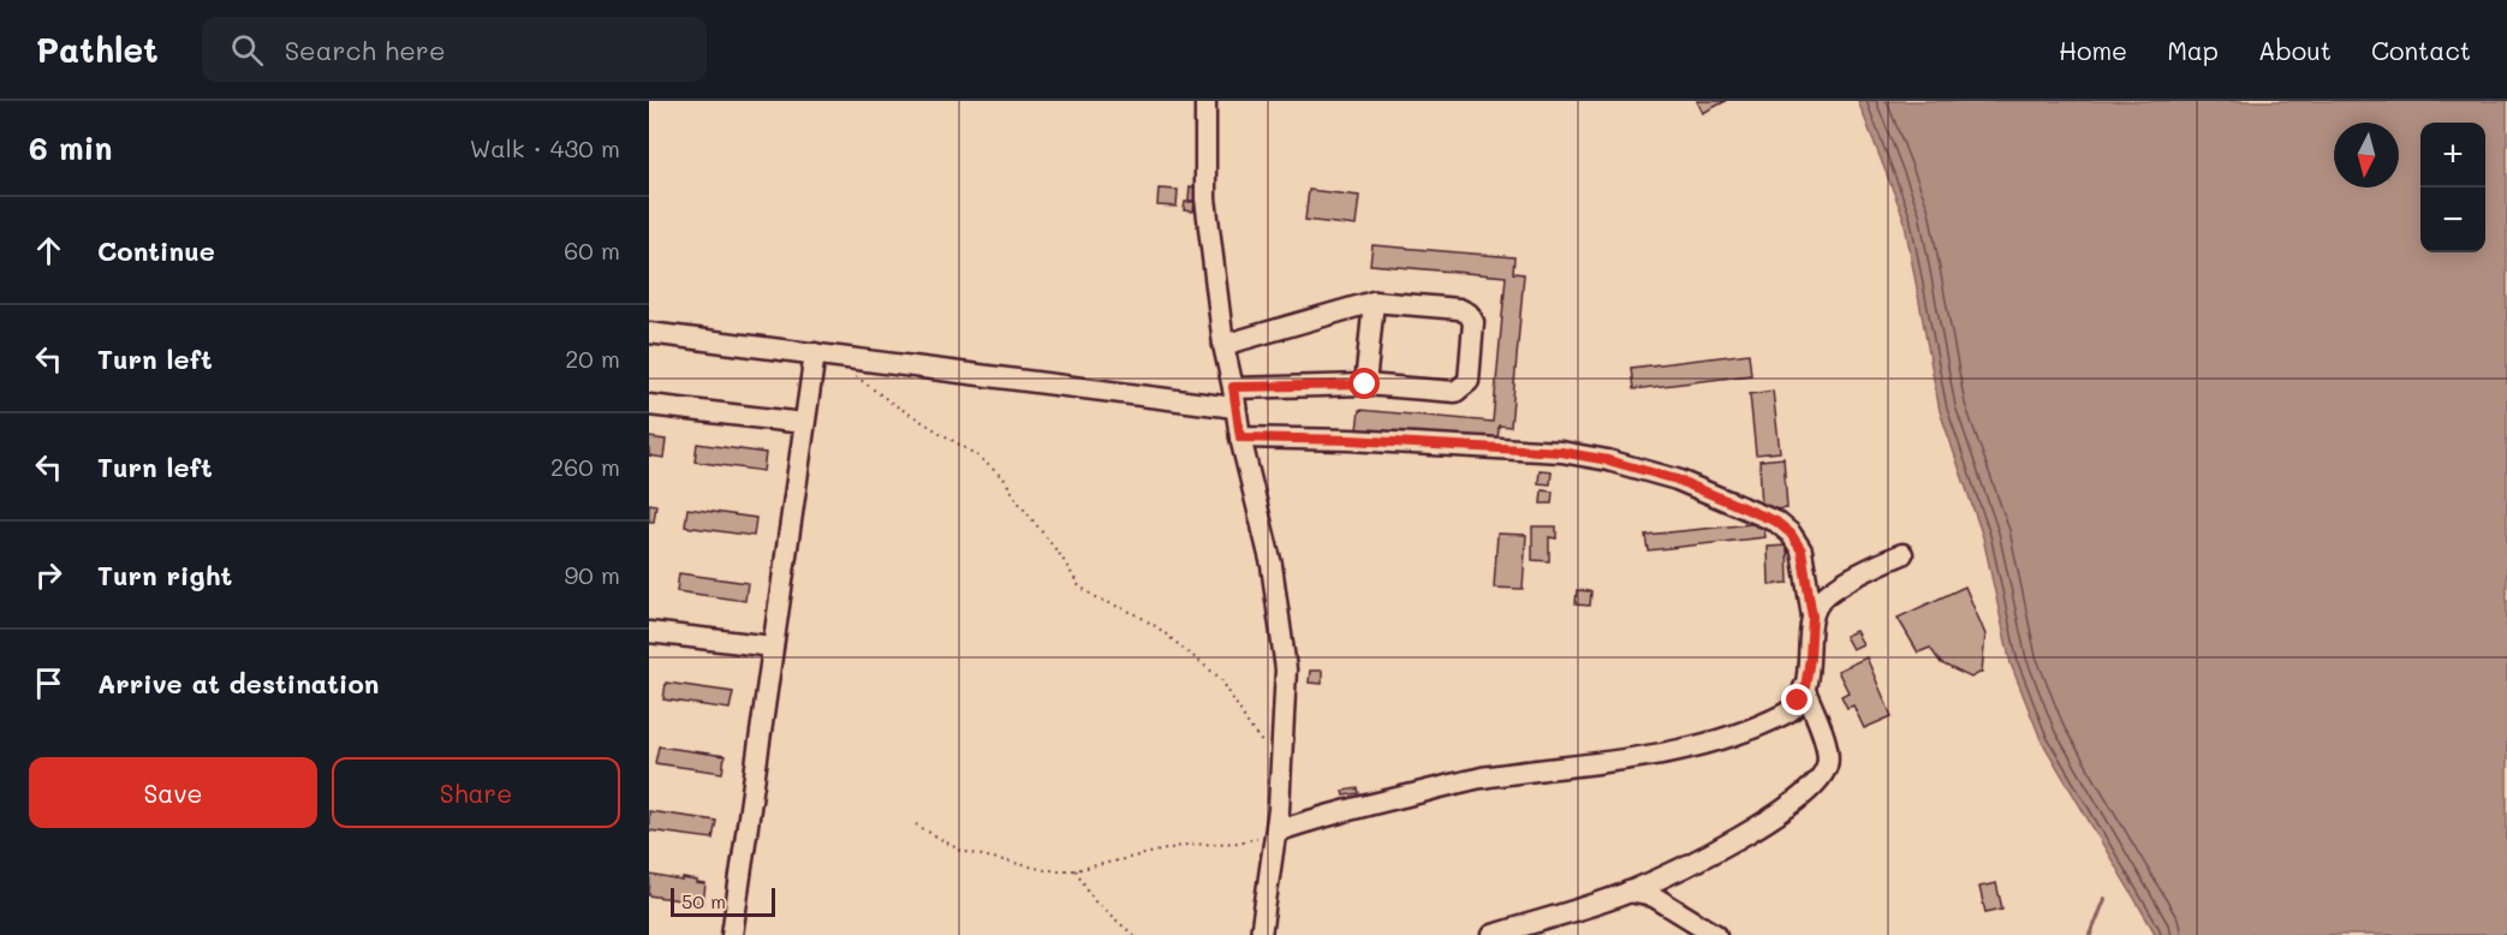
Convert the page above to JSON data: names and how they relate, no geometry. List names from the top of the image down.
{
  "scale_bar": "50 m",
  "north": "bottom",
  "page": {
    "header": "Pathlet",
    "search": "Search here",
    "nav": [
      "Home",
      "Map",
      "About",
      "Contact"
    ],
    "heading": ["6 min", "Walk · 430 m"],
    "map_buttons": ["+", "−"],
    "list": [
      ["Continue", "60 m"],
      ["Turn left", "20 m"],
      ["Turn left", "260 m"],
      ["Turn right", "90 m"],
      "Arrive at destination"
    ],
    "buttons": ["Save", "Share"],
    "scale": "50 m"
  }
}
